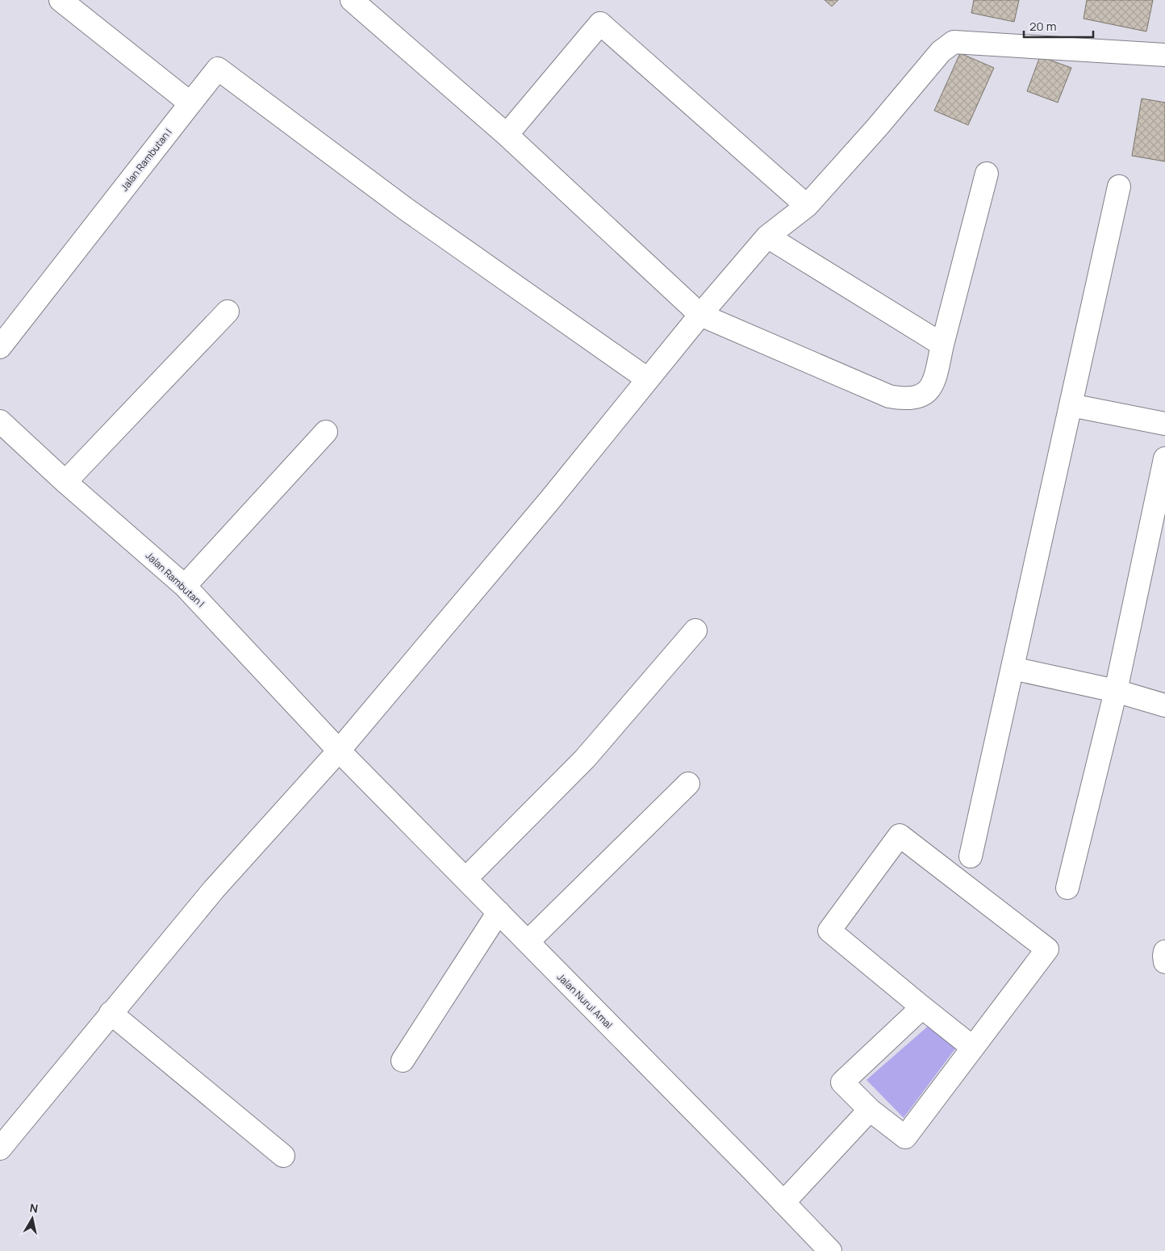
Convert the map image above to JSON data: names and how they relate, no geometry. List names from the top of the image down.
{
  "streets": {
    "street": ["Jalan Rambutan I", "Jalan Nurul Amal"]
  },
  "crossings": [
    ["Jalan Rambutan I", "Jalan Nurul Amal"]
  ],
  "scale_bar": "20 m",
  "north": "top"
}
